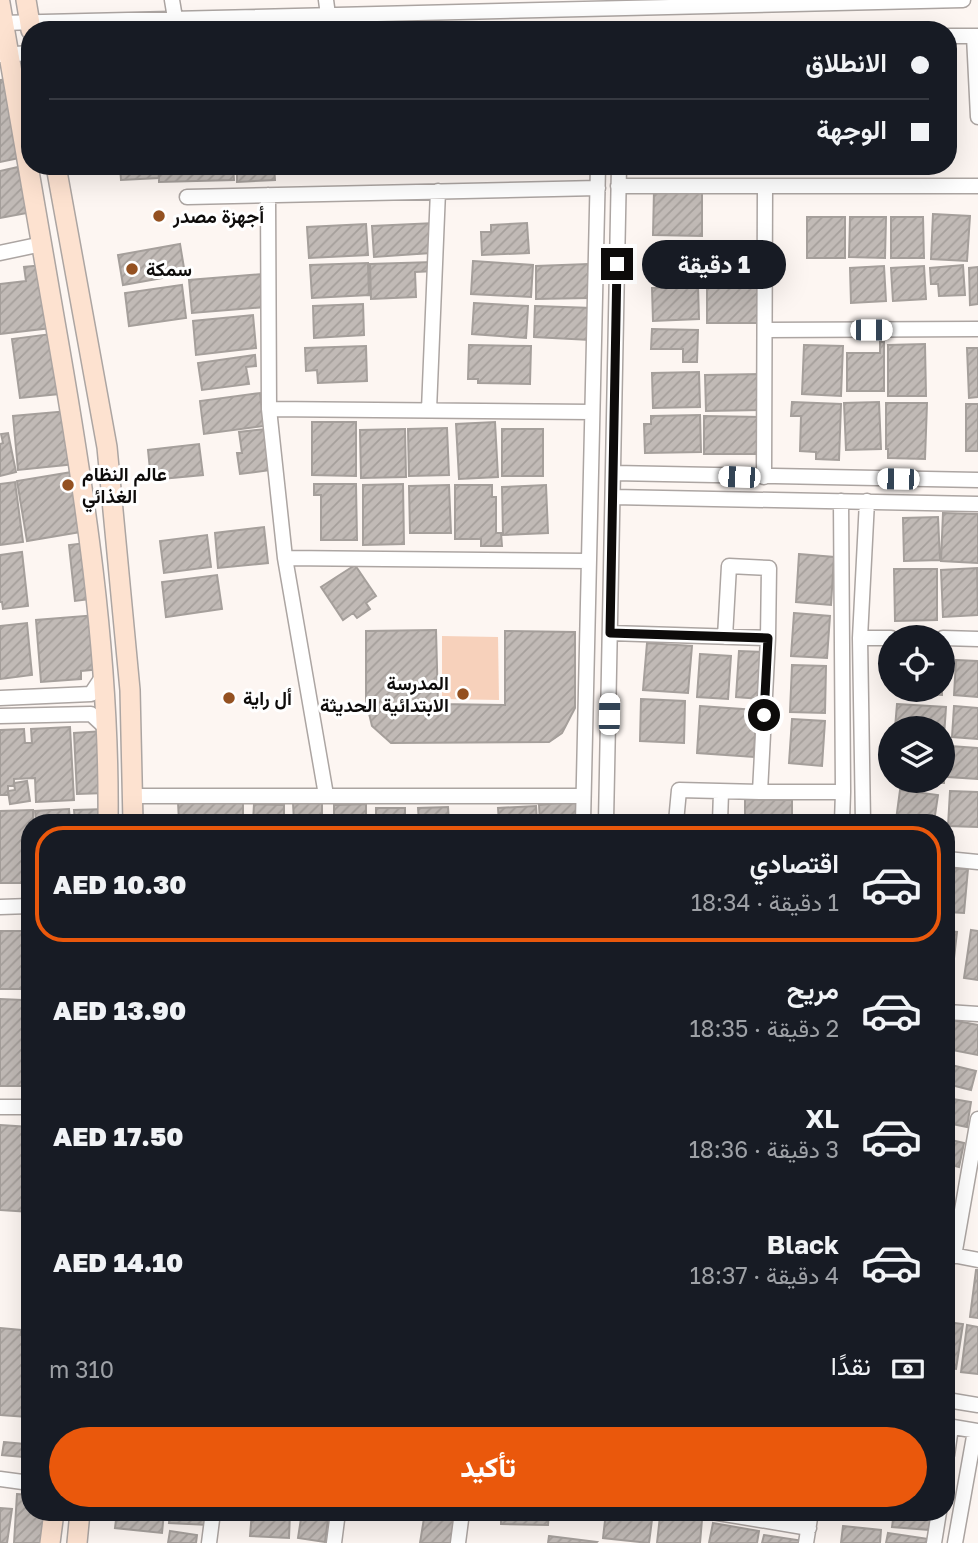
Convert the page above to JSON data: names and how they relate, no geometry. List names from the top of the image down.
{
  "places": [
    "أجهزة مصدر",
    "سمكة",
    "عالم النظام الغذائي",
    "المدرسة الابتدائية الحديثة",
    "أل راية"
  ],
  "page": {
    "banner": ["الانطلاق", "الوجهة"],
    "bubble": "1 دقيقة",
    "list": [
      {
        "name": "اقتصادي",
        "note": "1 دقيقة · 18:34",
        "value": "AED 10.30"
      },
      {
        "name": "مريح",
        "note": "2 دقيقة · 18:35",
        "value": "AED 13.90"
      },
      {
        "name": "XL",
        "note": "3 دقيقة · 18:36",
        "value": "AED 17.50"
      },
      {
        "name": "Black",
        "note": "4 دقيقة · 18:37",
        "value": "AED 14.10"
      }
    ],
    "pay": ["نقدًا", "310 m"],
    "buttons": "تأكيد"
  }
}
